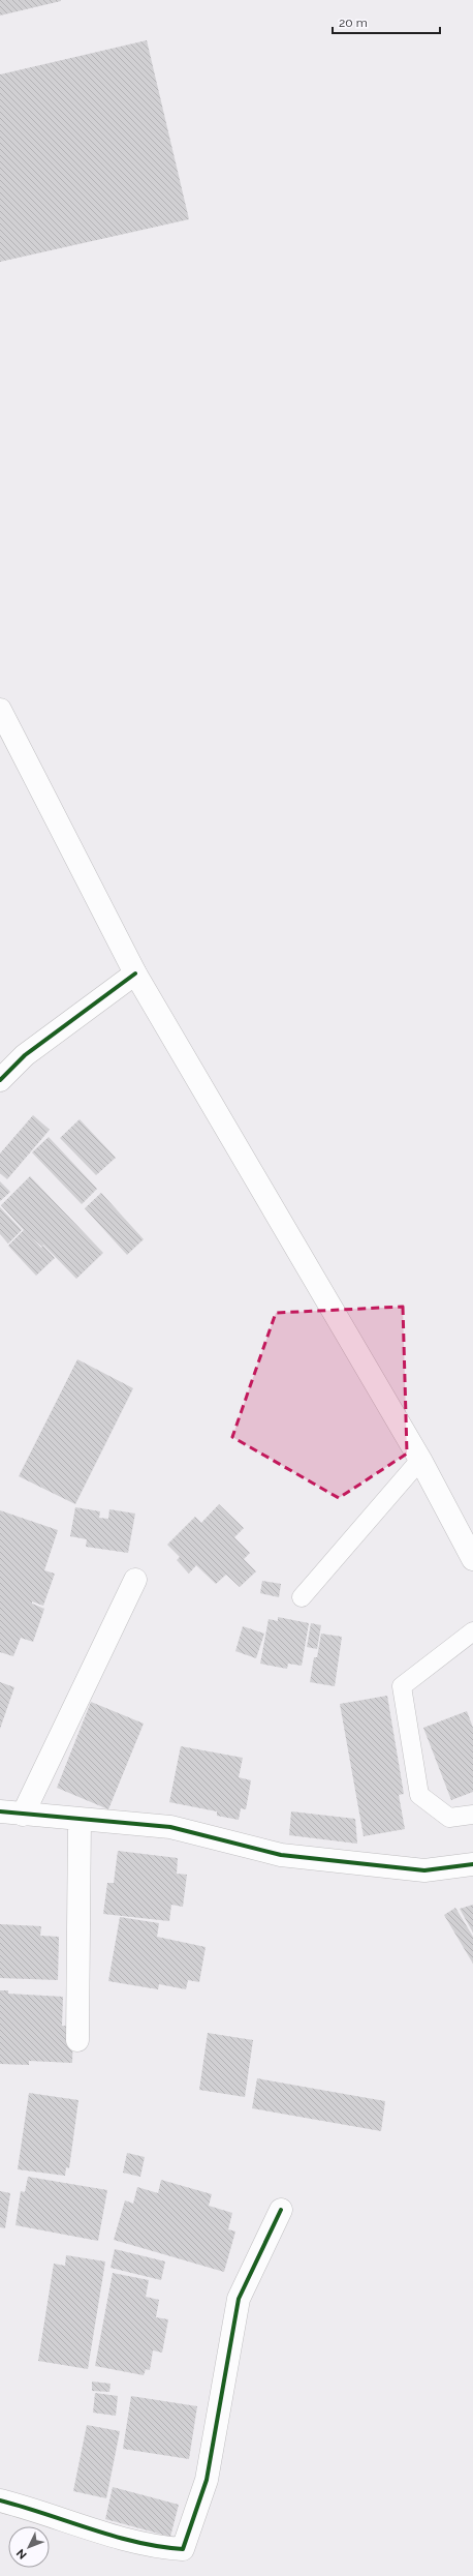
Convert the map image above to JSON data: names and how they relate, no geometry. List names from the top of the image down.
{
  "scale_bar": "20 m",
  "north": "bottom left"
}
